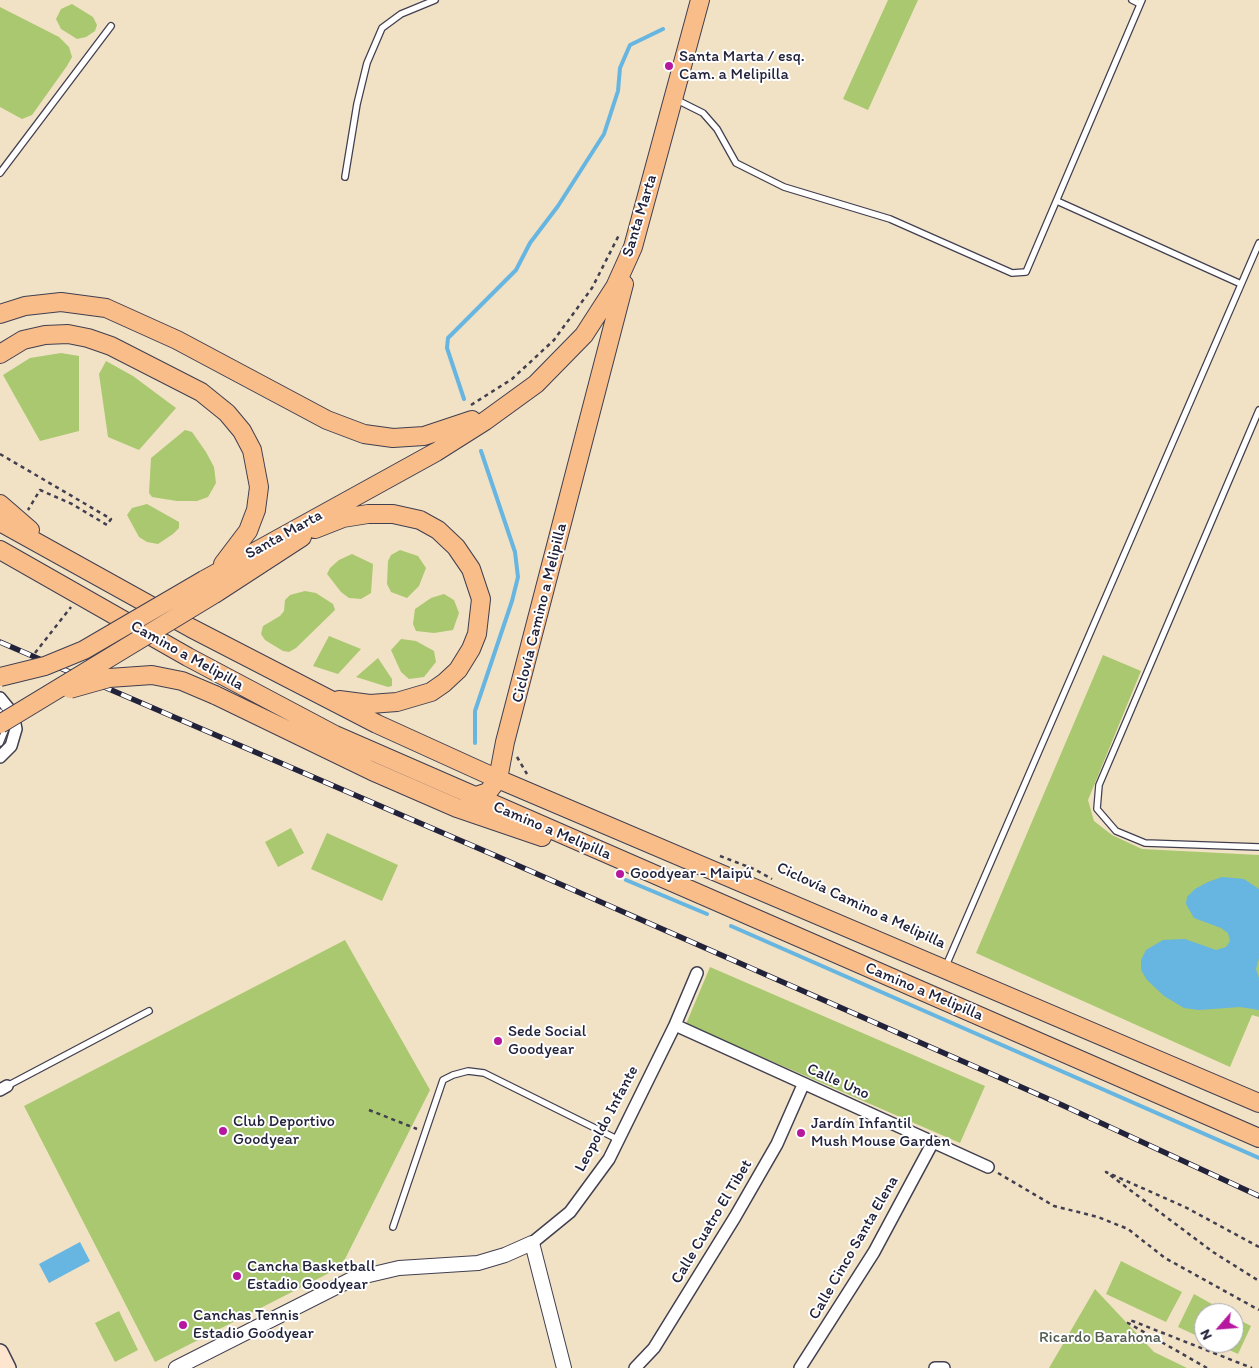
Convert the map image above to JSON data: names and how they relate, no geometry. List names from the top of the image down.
{
  "streets": {
    "main road": ["Santa Marta", "Camino a Melipilla"],
    "street": [
      "Calle Uno",
      "Leopoldo Infante",
      "Calle Cuatro El Tibet",
      "Calle Cinco Santa Elena"
    ],
    "path": ["Ciclovía Camino a Melipilla"]
  },
  "crossings": [
    ["Calle Uno", "Leopoldo Infante"],
    ["Calle Uno", "Calle Cuatro El Tibet"],
    ["Calle Uno", "Calle Cinco Santa Elena"]
  ],
  "parks": ["Ricardo Barahona"],
  "places": [
    "Santa Marta / esq. Cam. a Melipilla",
    "Goodyear - Maipú",
    "Sede Social Goodyear",
    "Club Deportivo Goodyear",
    "Jardín Infantil Mush Mouse Garden",
    "Cancha Basketball Estadio Goodyear",
    "Canchas Tennis Estadio Goodyear"
  ],
  "north": "bottom left"
}
